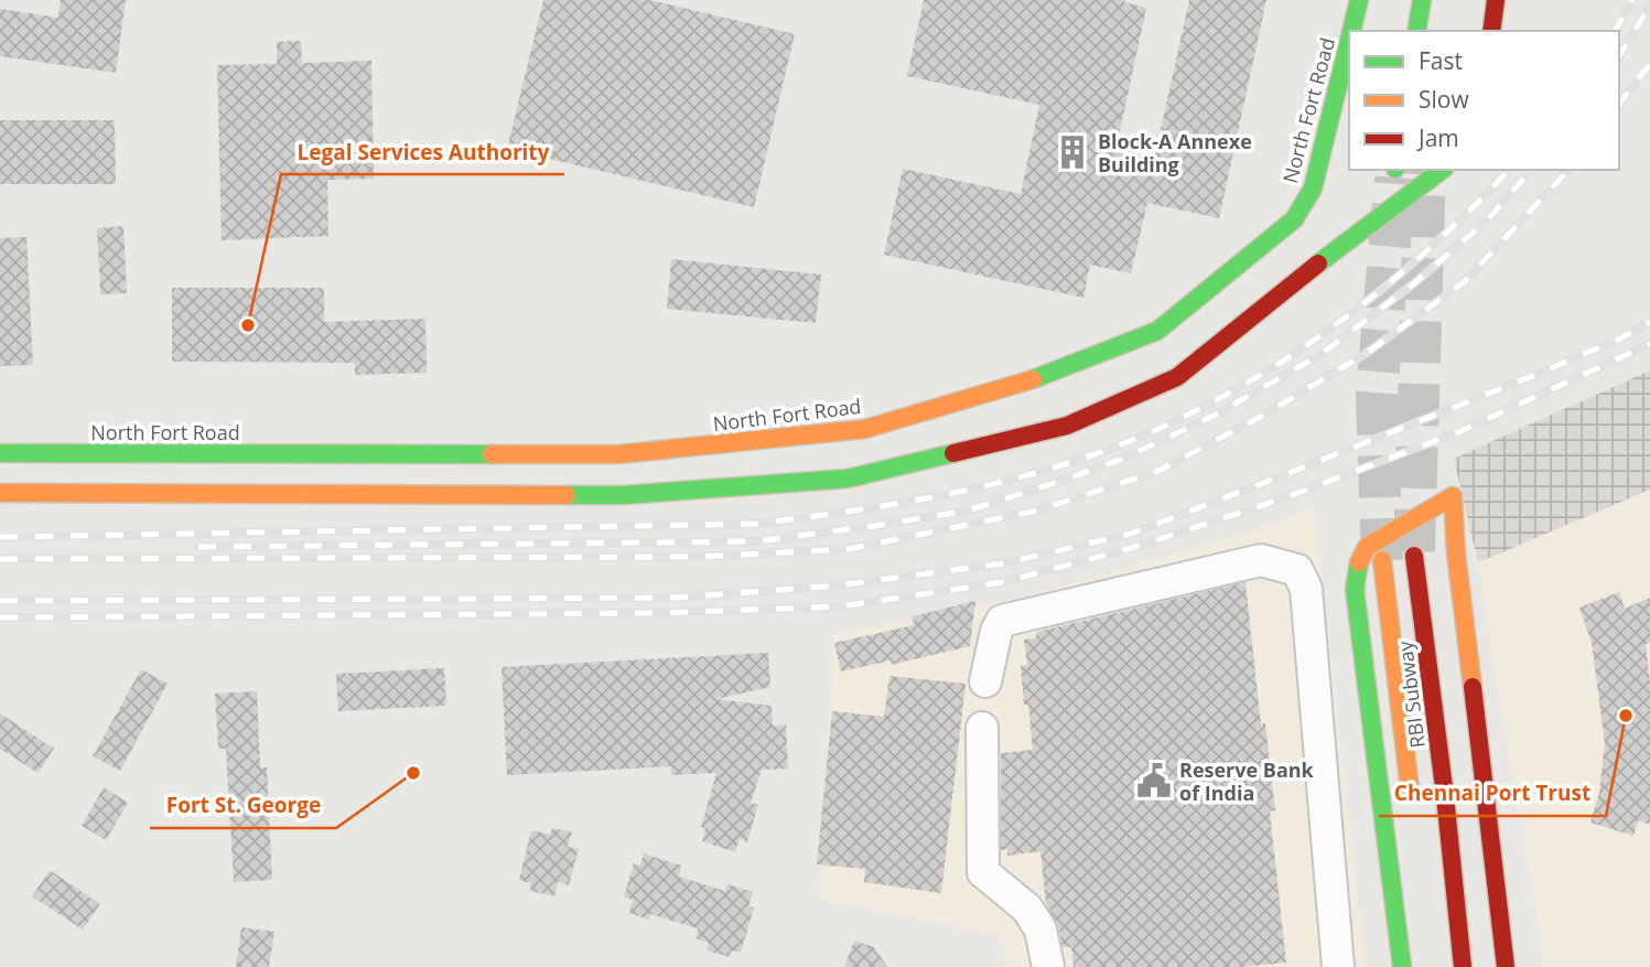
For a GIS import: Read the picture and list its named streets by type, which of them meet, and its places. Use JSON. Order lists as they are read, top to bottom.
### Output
{
  "streets": {
    "main road": ["North Fort Road", "RBI Subway"]
  },
  "places": {
    "building": ["Block-A Annexe Building"],
    "other": ["Legal Services Authority", "Chennai Port Trust", "Fort St. George"],
    "public building": ["Reserve Bank of India"]
  },
  "legend": ["Fast", "Slow", "Jam"]
}
